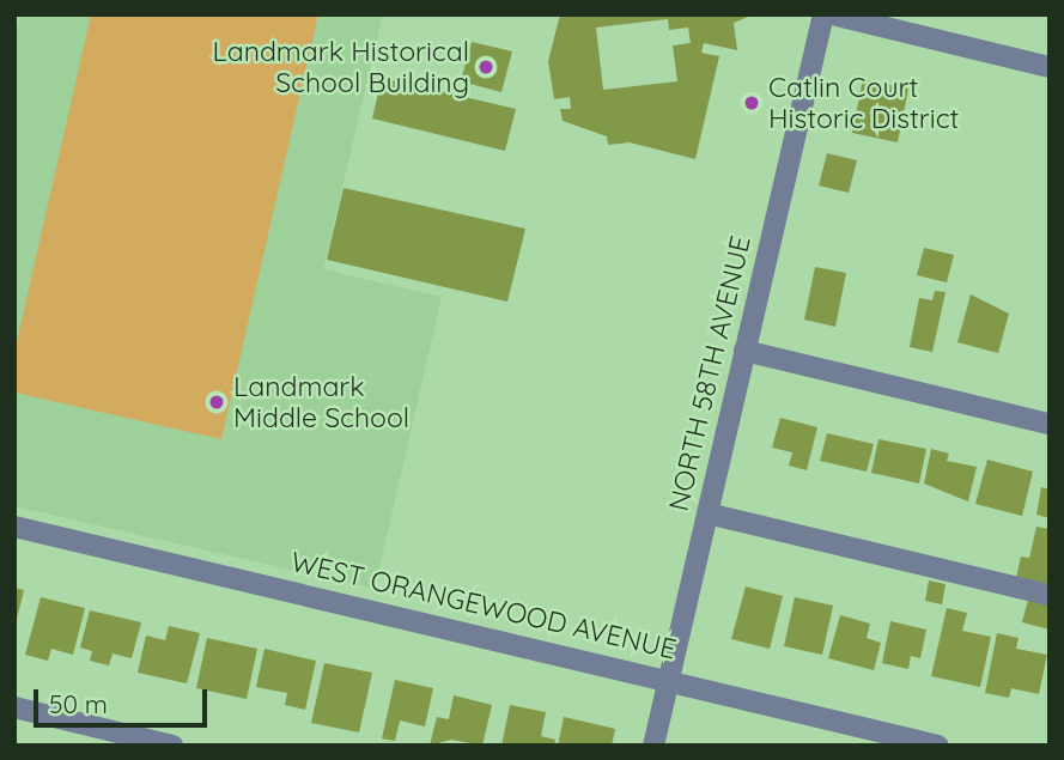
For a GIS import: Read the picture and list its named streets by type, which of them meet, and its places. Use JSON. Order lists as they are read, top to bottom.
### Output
{
  "streets": {
    "street": ["NORTH 58TH AVENUE", "WEST ORANGEWOOD AVENUE"]
  },
  "crossings": [
    ["NORTH 58TH AVENUE", "WEST ORANGEWOOD AVENUE"]
  ],
  "places": ["Landmark Historical School Building", "Catlin Court Historic District", "Landmark Middle School"],
  "scale_bar": "50 m"
}
